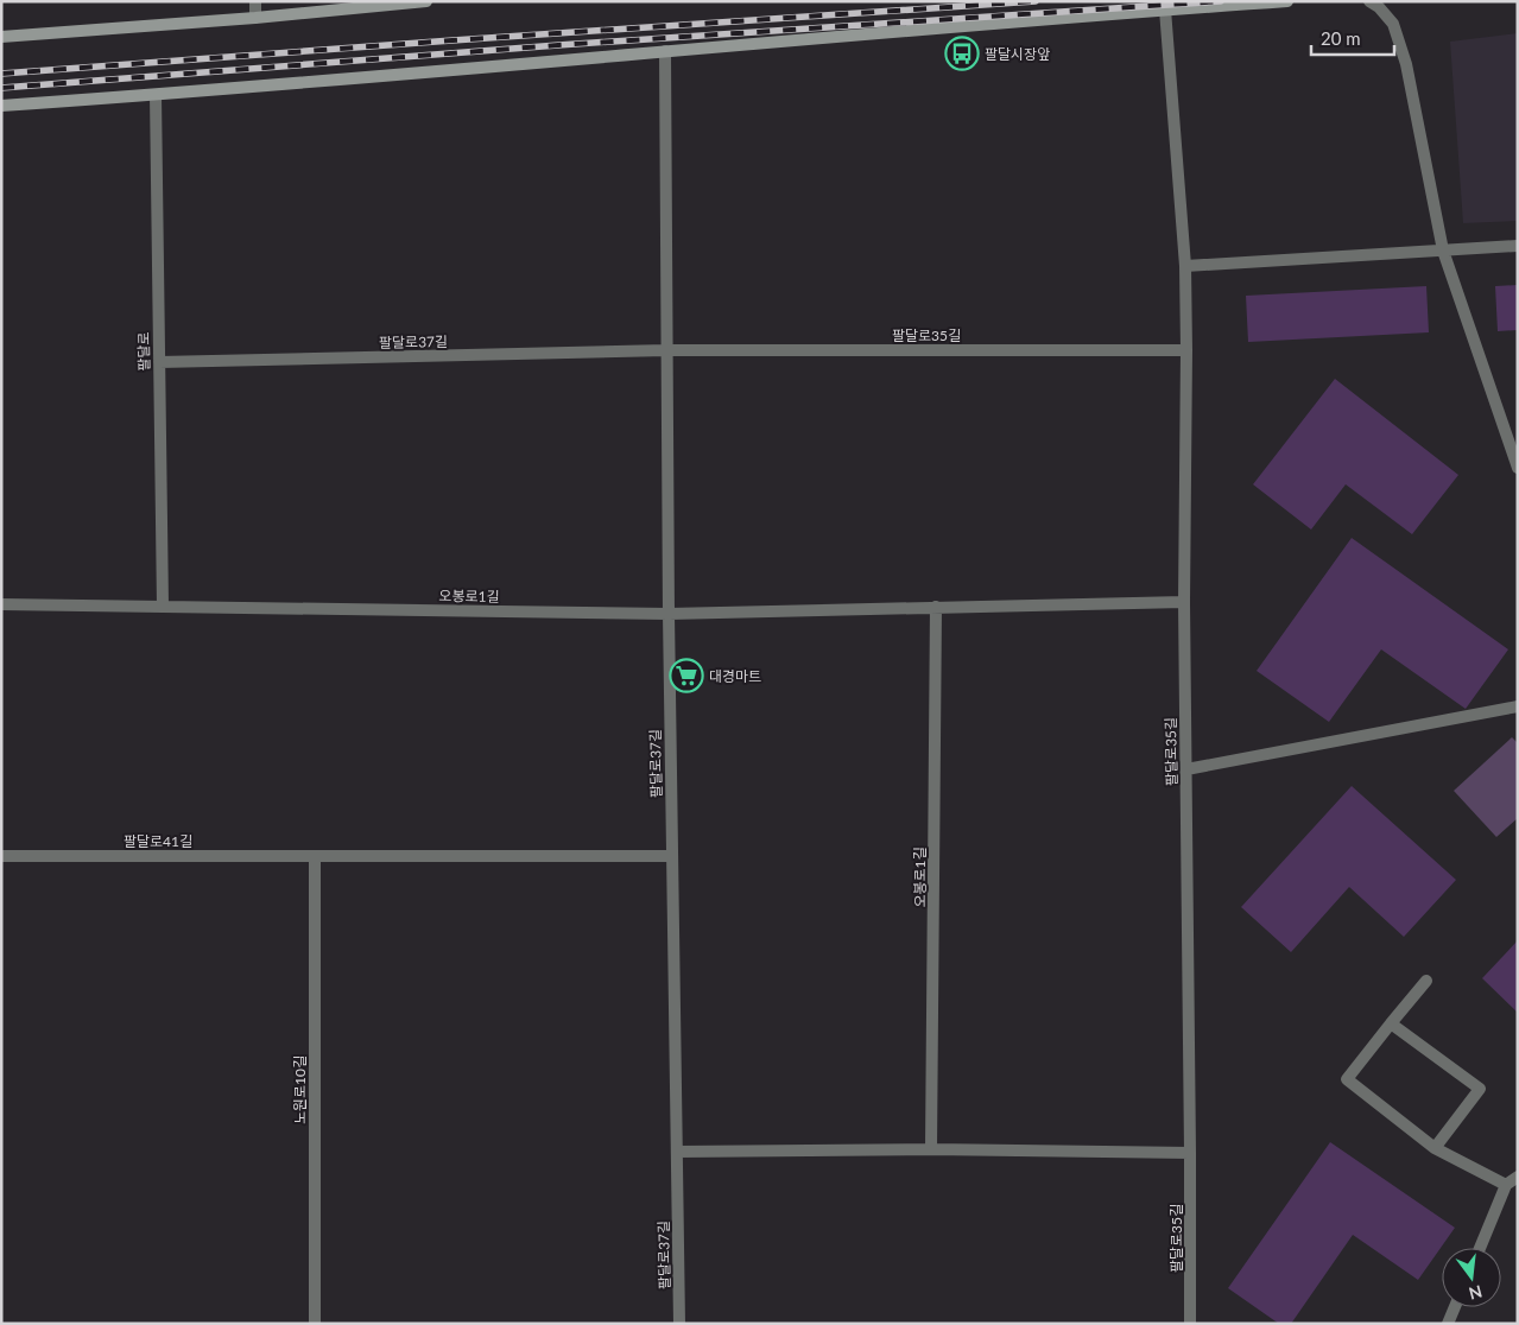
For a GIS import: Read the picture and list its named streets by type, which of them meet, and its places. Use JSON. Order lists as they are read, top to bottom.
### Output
{
  "streets": {
    "street": [
      "팔달로35길",
      "팔달로37길",
      "팔달로",
      "오봉로1길",
      "팔달로41길",
      "노원로10길"
    ]
  },
  "crossings": [
    ["팔달로35길", "팔달로37길"],
    ["팔달로35길", "오봉로1길"],
    ["팔달로37길", "팔달로"],
    ["팔달로37길", "오봉로1길"],
    ["팔달로", "오봉로1길"],
    ["팔달로41길", "노원로10길"]
  ],
  "places": {
    "bus stop": ["팔달시장앞"],
    "supermarket": ["대경마트"]
  },
  "scale_bar": "20 m",
  "north": "bottom"
}
